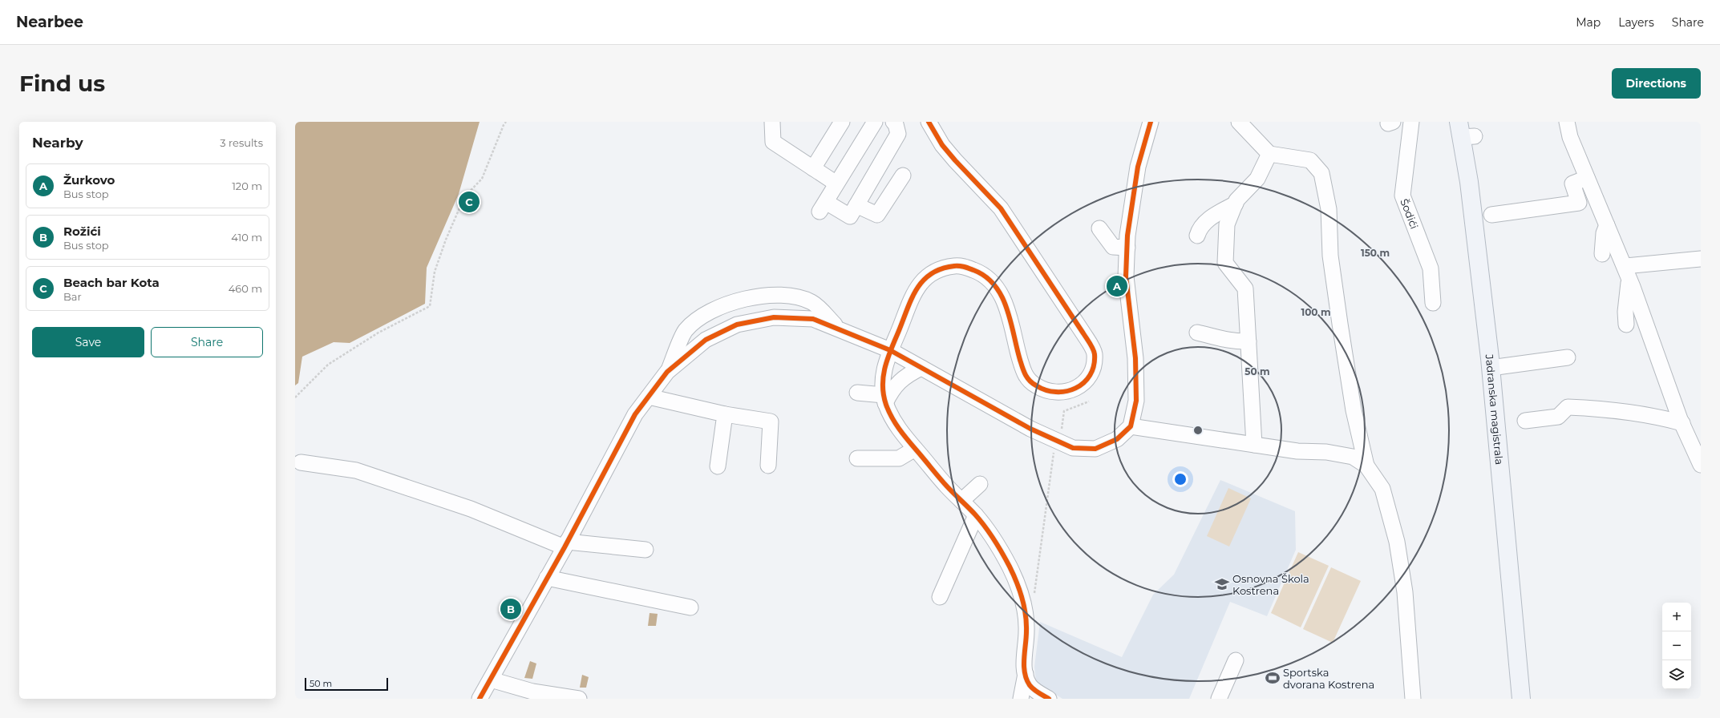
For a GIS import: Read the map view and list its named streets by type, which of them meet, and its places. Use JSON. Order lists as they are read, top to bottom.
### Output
{
  "streets": {
    "main road": ["Jadranska magistrala"],
    "street": ["Šodići"]
  },
  "places": {
    "school or university": ["Osnovna Škola Kostrena"],
    "sports": ["Sportska dvorana Kostrena"]
  },
  "scale_bar": "50 m",
  "page": {
    "header": "Nearbee",
    "nav": ["Map", "Layers", "Share"],
    "buttons": [
      "Directions",
      ["Save", "Share"]
    ],
    "title": "Find us",
    "heading": ["Nearby", "3 results"],
    "list": [
      {
        "mark": "A",
        "name": "Žurkovo",
        "note": "Bus stop",
        "value": "120 m"
      },
      {
        "mark": "B",
        "name": "Rožići",
        "note": "Bus stop",
        "value": "410 m"
      },
      {
        "mark": "C",
        "name": "Beach bar Kota",
        "note": "Bar",
        "value": "460 m"
      }
    ],
    "pins": ["C", "A", "B"],
    "map_buttons": ["+", "−"],
    "scale": "50 m"
  },
  "rings": ["150 m", "100 m", "50 m"]
}
